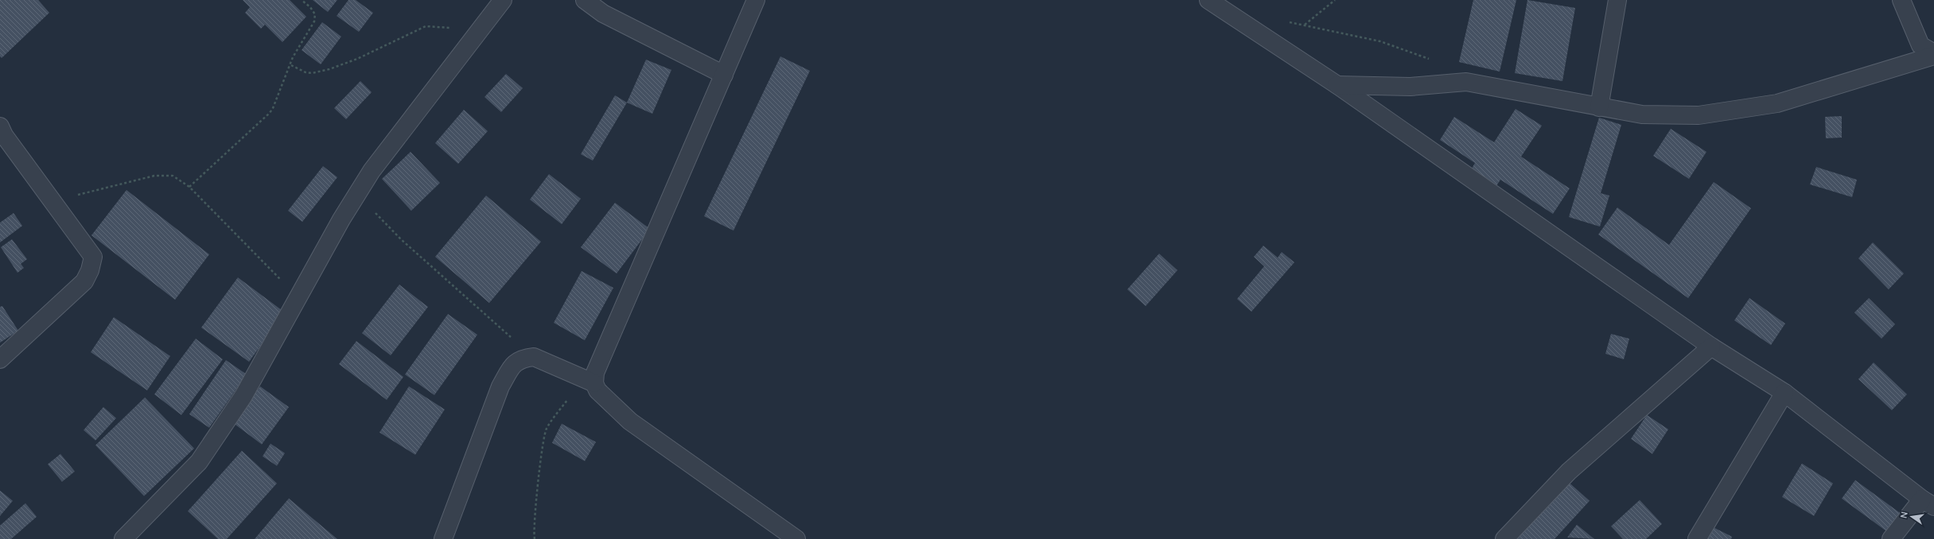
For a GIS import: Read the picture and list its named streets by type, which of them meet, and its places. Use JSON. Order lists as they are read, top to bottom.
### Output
{
  "north": "left"
}
